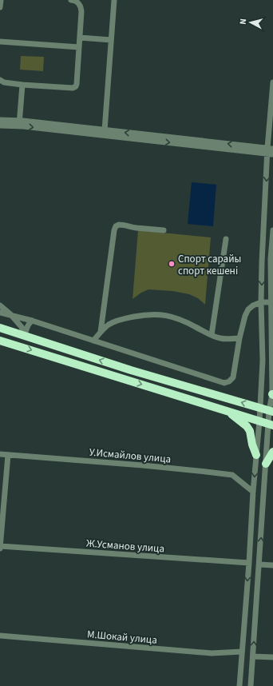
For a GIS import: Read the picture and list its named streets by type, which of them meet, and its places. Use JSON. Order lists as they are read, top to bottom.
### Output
{
  "streets": {
    "street": ["У.Исмайлов улица", "Ж.Усманов улица", "М.Шокай улица"]
  },
  "places": ["Спорт сарайы спорт кешені"],
  "north": "left"
}
